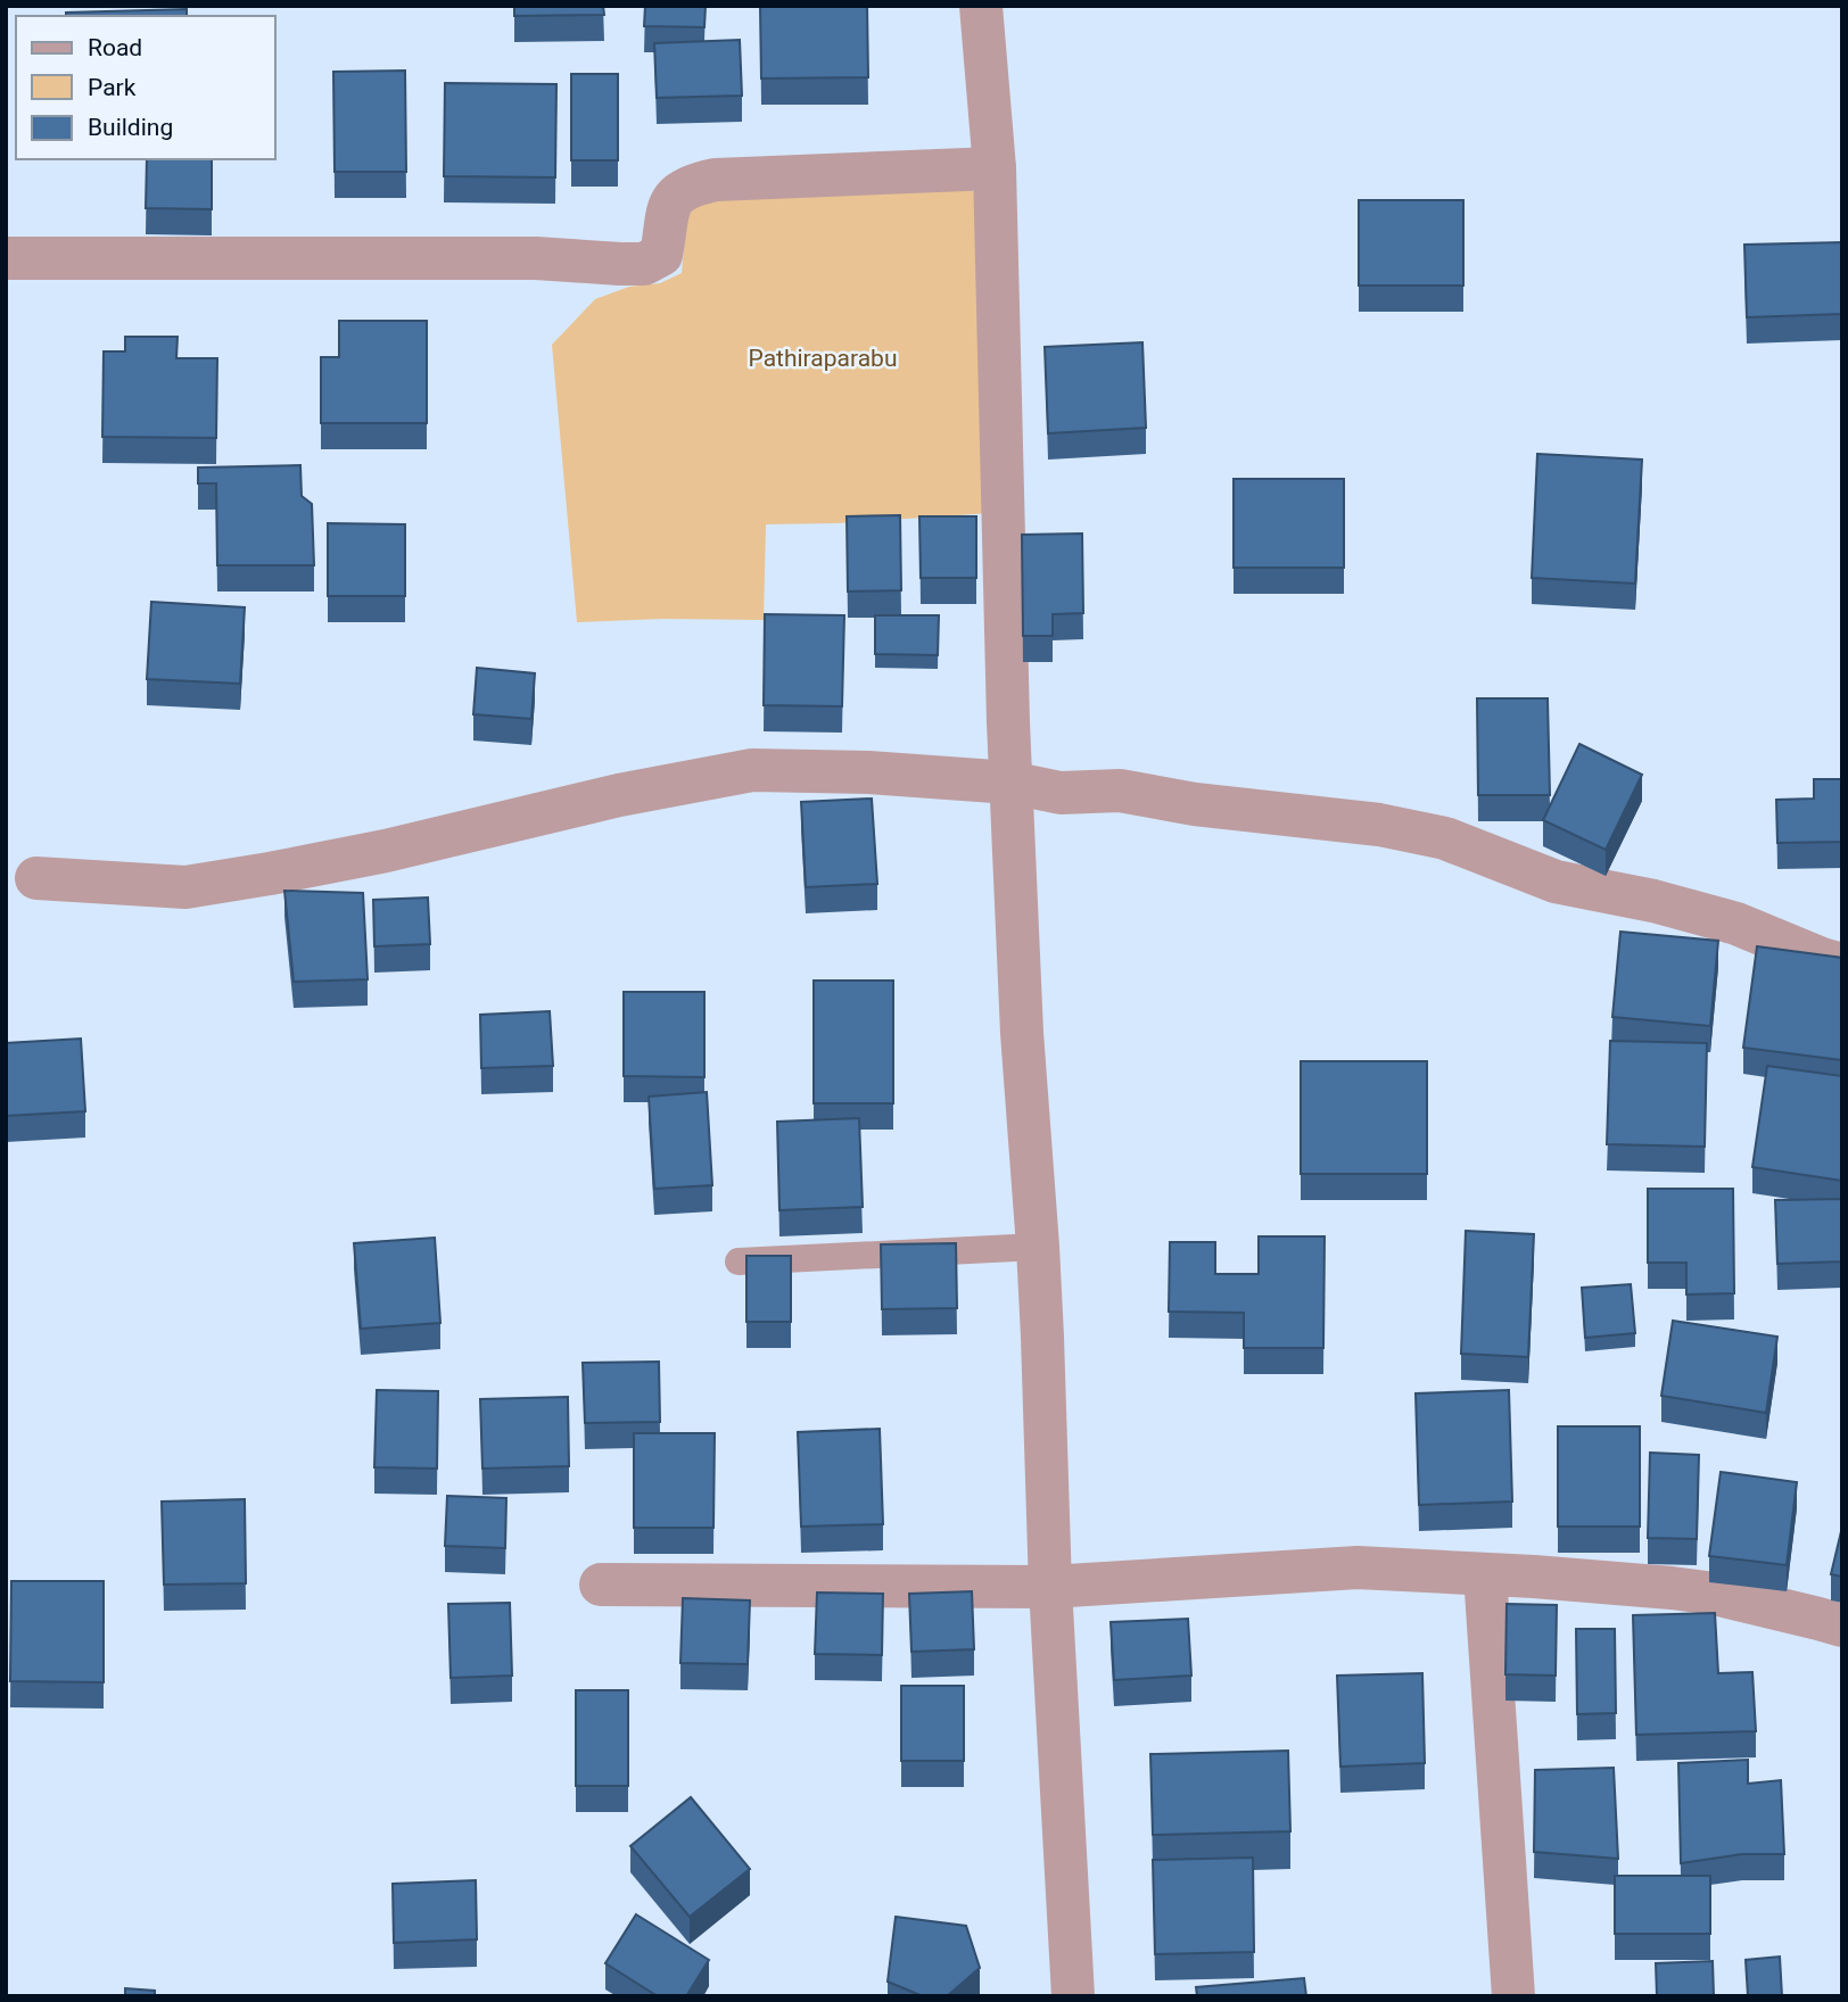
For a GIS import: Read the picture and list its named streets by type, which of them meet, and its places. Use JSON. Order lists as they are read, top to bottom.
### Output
{
  "parks": ["Pathiraparabu"],
  "legend": ["Road", "Park", "Building"]
}
